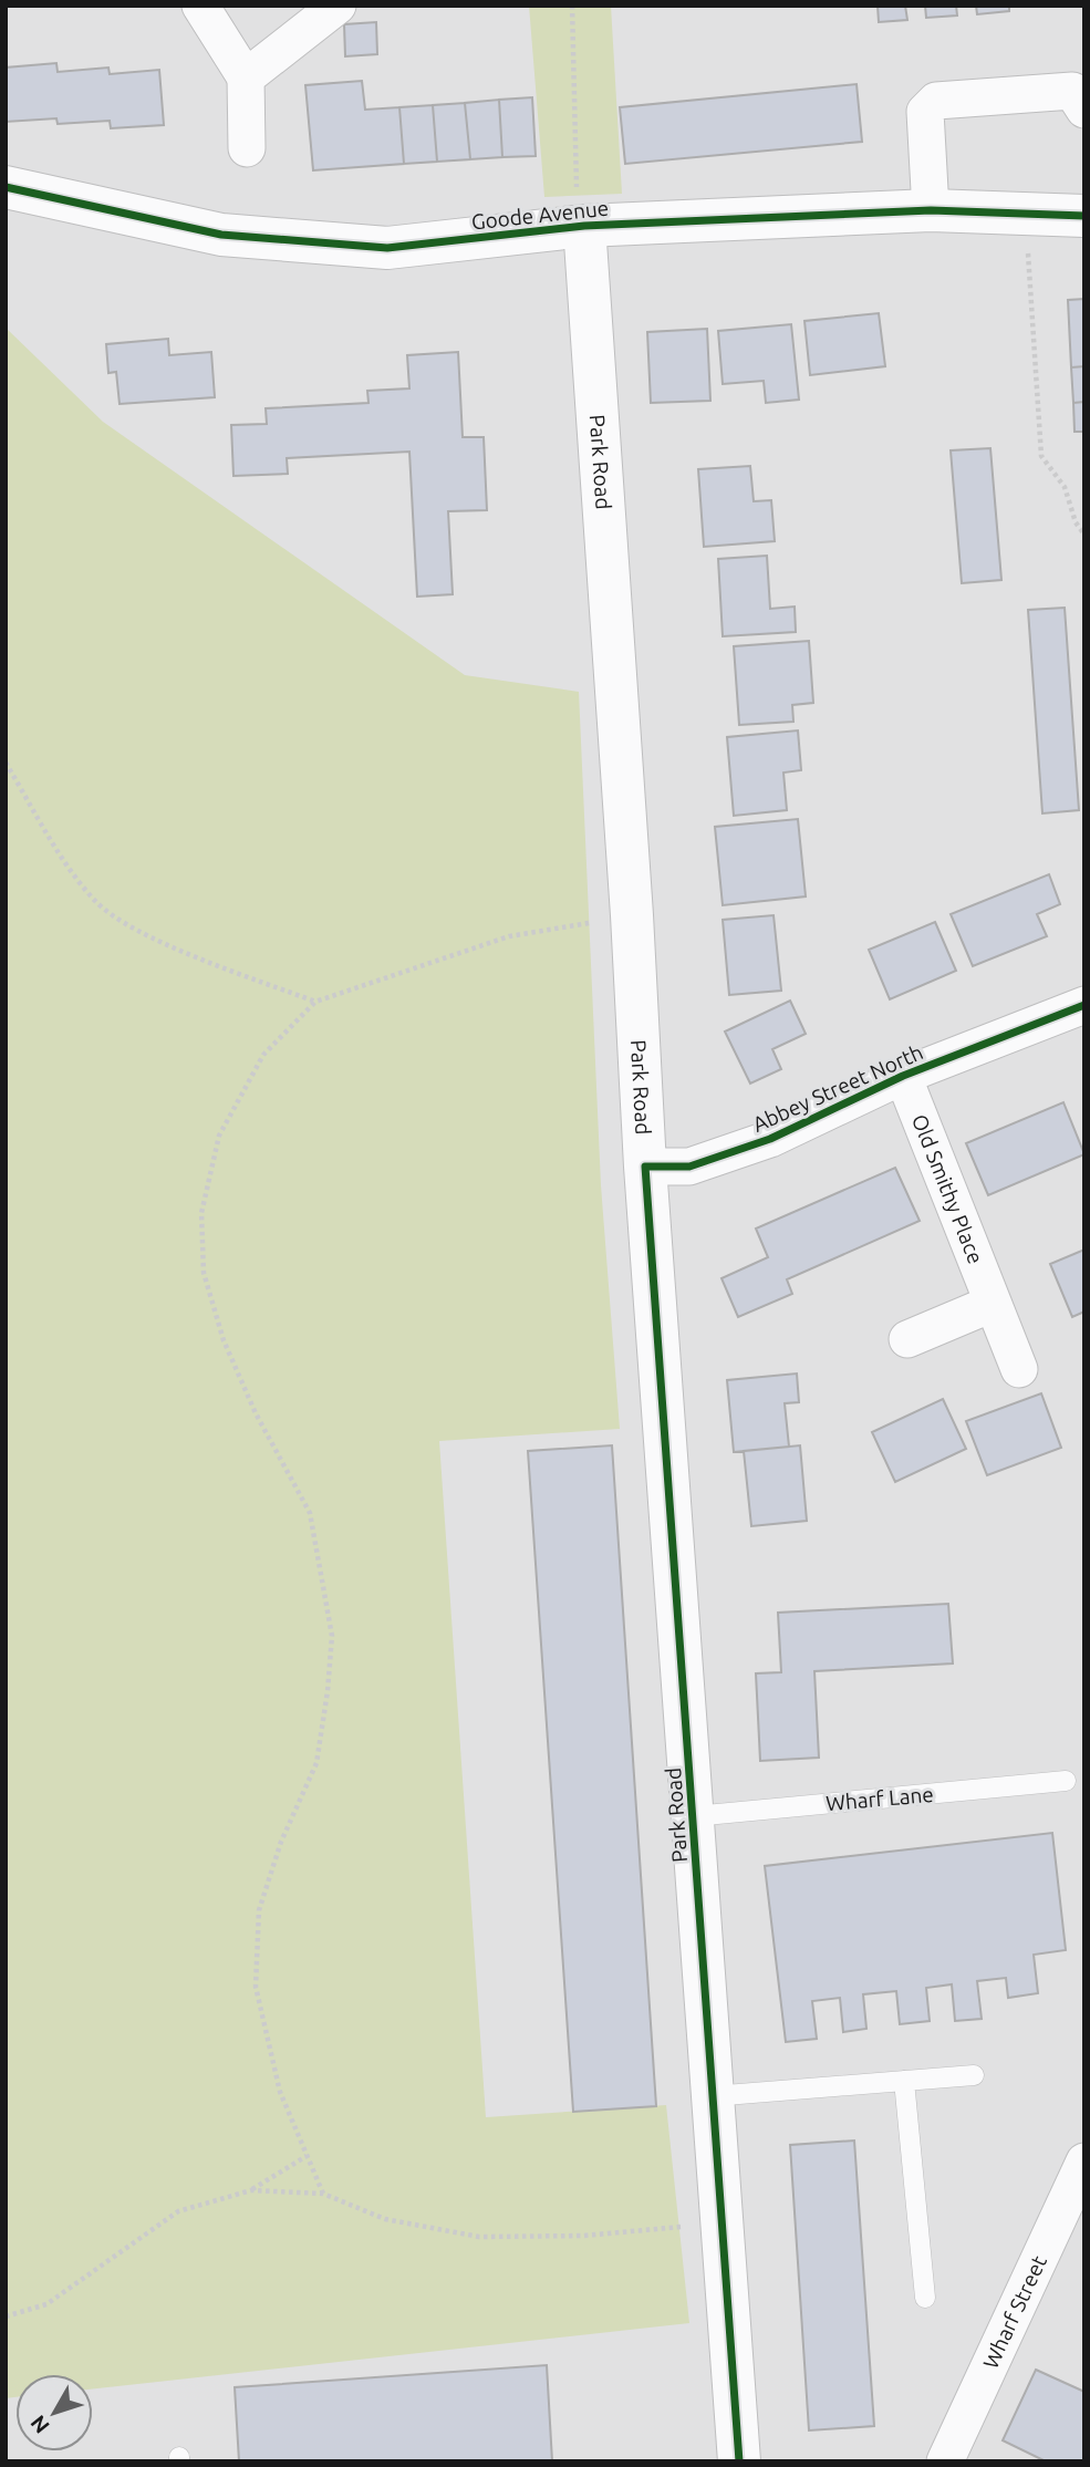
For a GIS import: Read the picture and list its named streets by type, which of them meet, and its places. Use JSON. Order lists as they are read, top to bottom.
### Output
{
  "streets": {
    "street": [
      "Goode Avenue",
      "Park Road",
      "Abbey Street North",
      "Old Smithy Place",
      "Wharf Street"
    ],
    "lane": ["Wharf Lane"]
  },
  "crossings": [
    ["Goode Avenue", "Park Road"],
    ["Park Road", "Abbey Street North"],
    ["Park Road", "Wharf Lane"],
    ["Abbey Street North", "Old Smithy Place"]
  ],
  "north": "bottom left"
}
